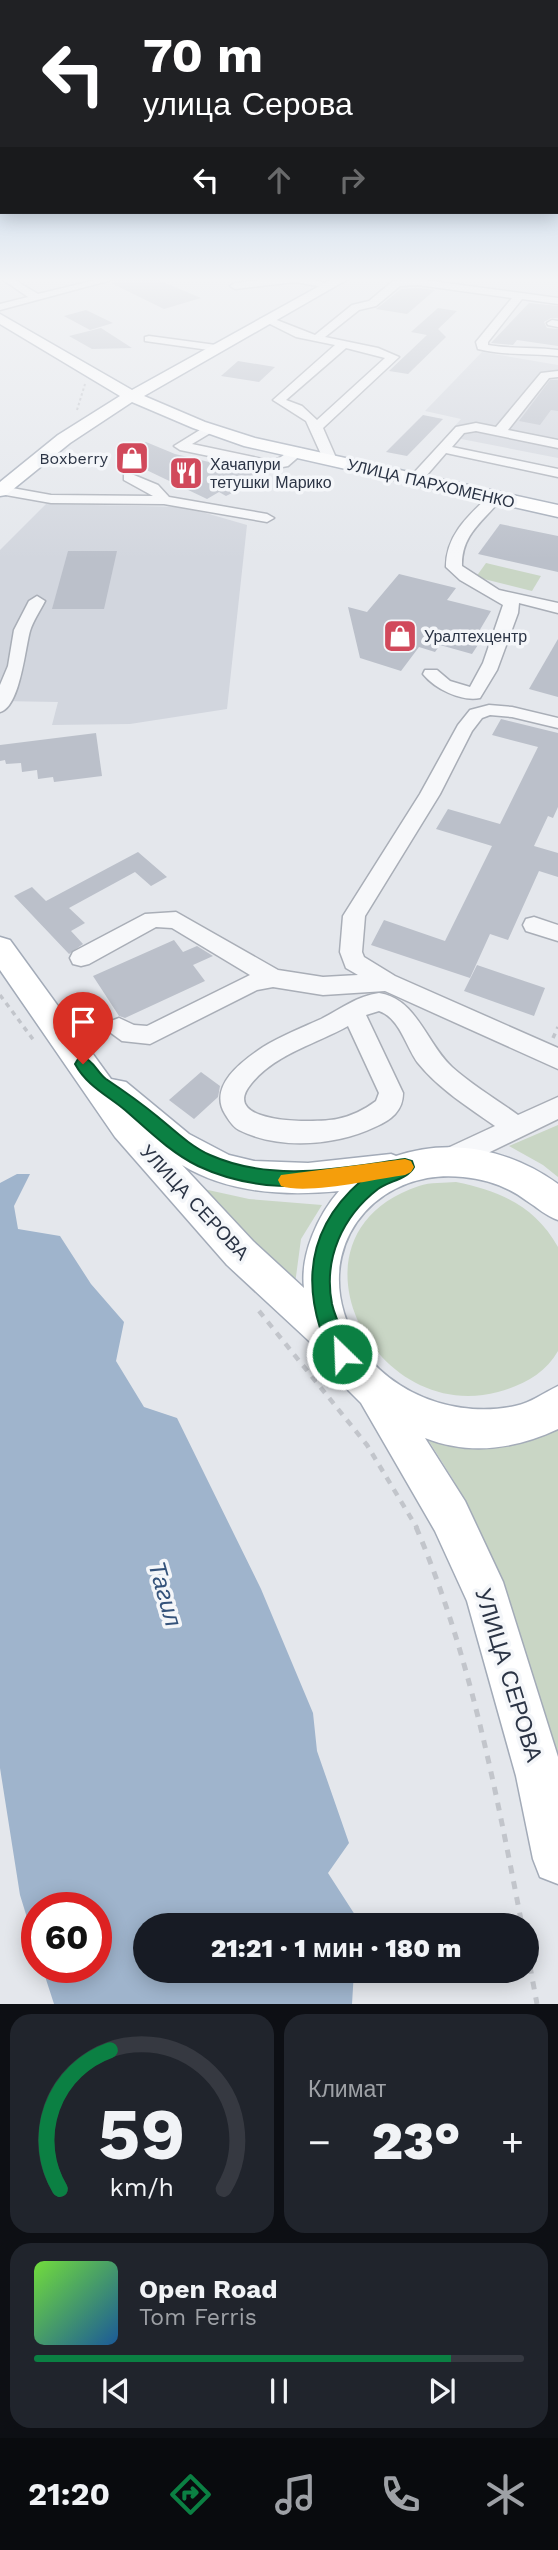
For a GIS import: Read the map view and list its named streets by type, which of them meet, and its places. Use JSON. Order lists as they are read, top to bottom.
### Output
{
  "streets": {
    "main road": ["УЛИЦА ПАРХОМЕНКО", "УЛИЦА СЕРОВА"]
  },
  "water": ["Тагил"],
  "places": {
    "shop": ["Boxberry", "Уралтехцентр"],
    "restaurant": ["Хачапури тетушки Марико"]
  },
  "page": {
    "turn": ["70 m", "улица Серова"],
    "limit": "60",
    "trip": "21:21 · 1 мин · 180 m",
    "tile": "Климат",
    "heat": ["−", "23°", "+"],
    "song": ["Open Road", "Tom Ferris"],
    "tabs": "21:20",
    "gauge": ["59", "km/h"]
  }
}
